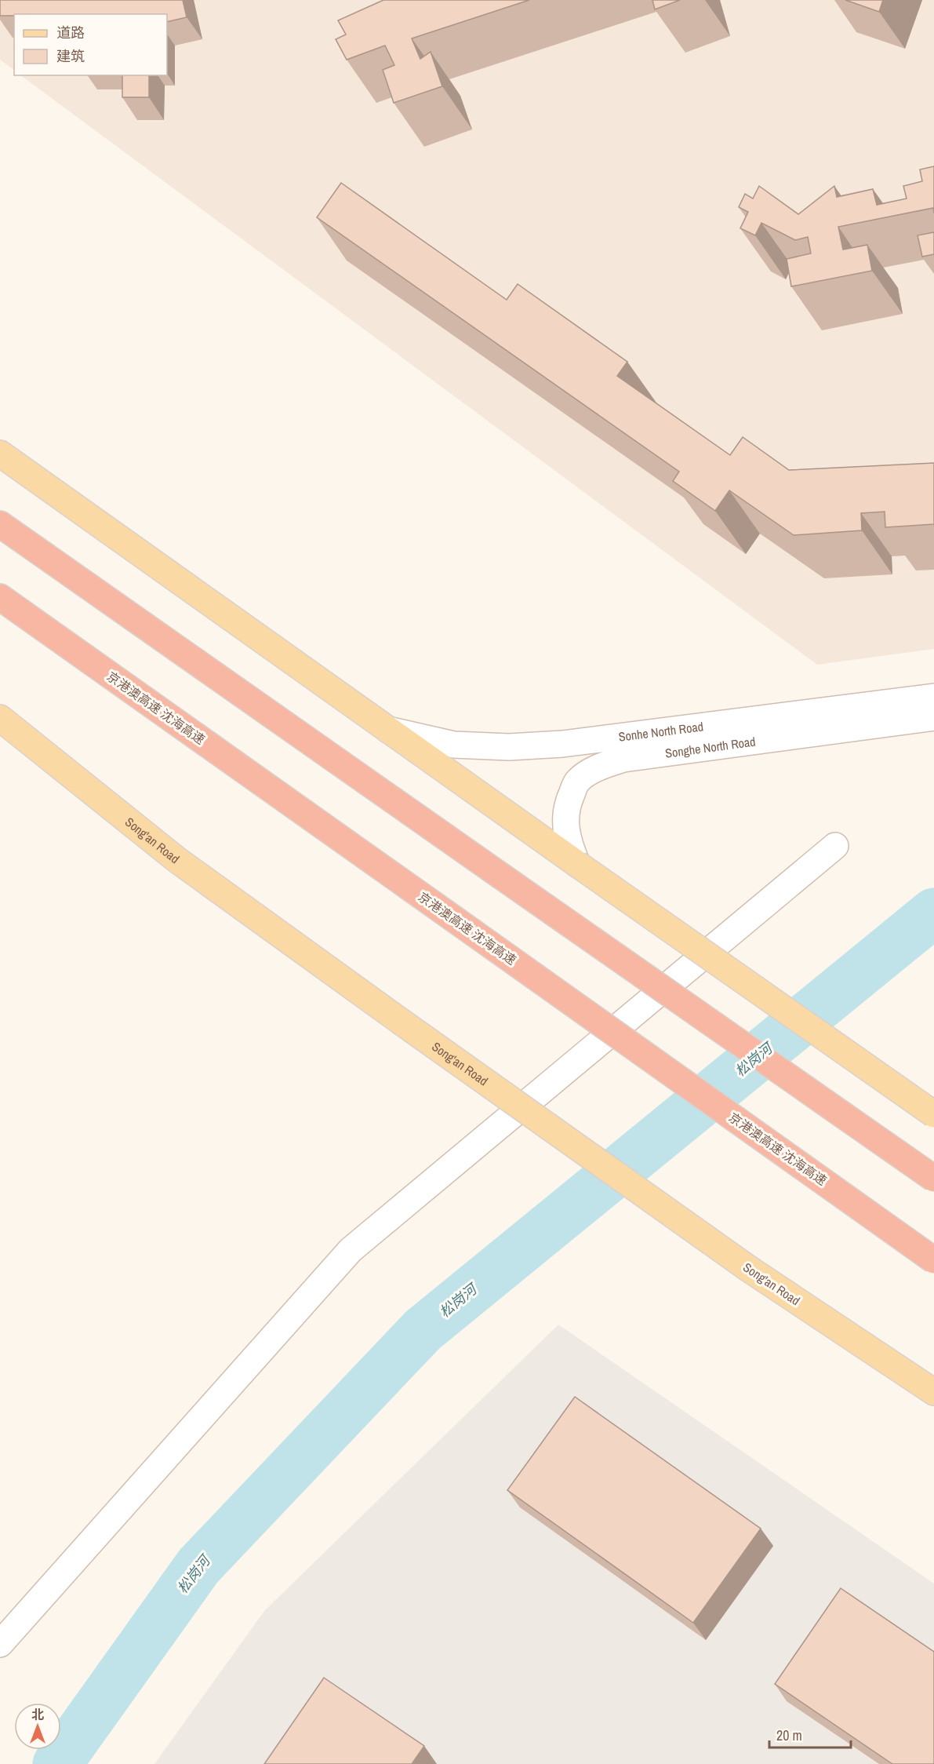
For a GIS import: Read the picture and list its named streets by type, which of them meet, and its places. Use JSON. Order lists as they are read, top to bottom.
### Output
{
  "streets": {
    "highway": ["京港澳高速 沈海高速"],
    "main road": ["Song'an Road"],
    "street": ["Sonhe North Road", "Songhe North Road"]
  },
  "water": ["松岗河"],
  "legend": ["道路", "建筑"],
  "scale_bar": "20 m",
  "north": "top"
}
